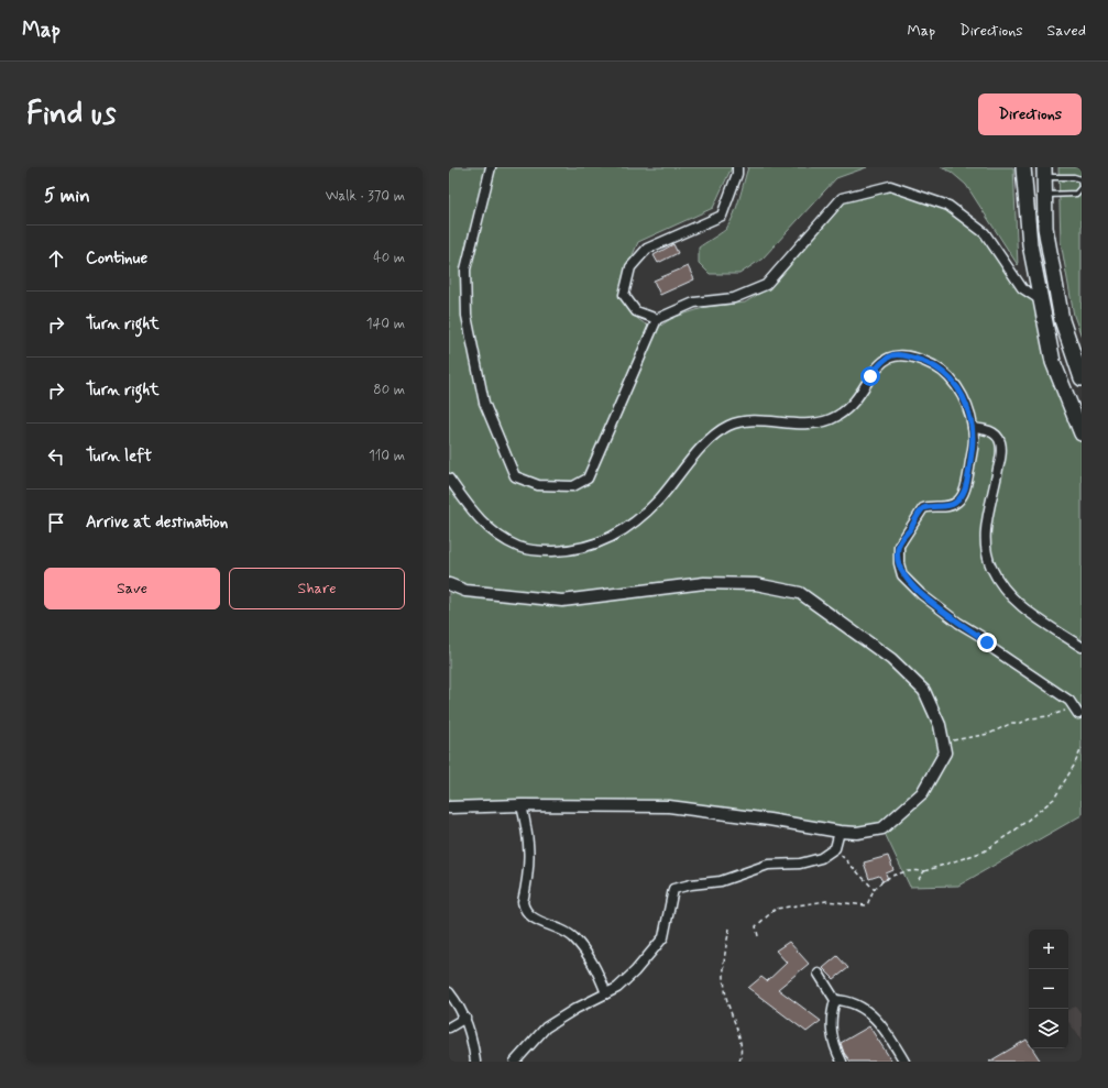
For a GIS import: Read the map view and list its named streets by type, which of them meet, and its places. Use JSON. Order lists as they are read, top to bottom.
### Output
{
  "page": {
    "header": "Map",
    "nav": ["Map", "Directions", "Saved"],
    "buttons": [
      "Directions",
      ["Save", "Share"]
    ],
    "title": "Find us",
    "heading": ["5 min", "Walk · 370 m"],
    "list": [
      ["Continue", "40 m"],
      ["Turn right", "140 m"],
      ["Turn right", "80 m"],
      ["Turn left", "110 m"],
      "Arrive at destination"
    ],
    "map_buttons": ["+", "−"]
  }
}
